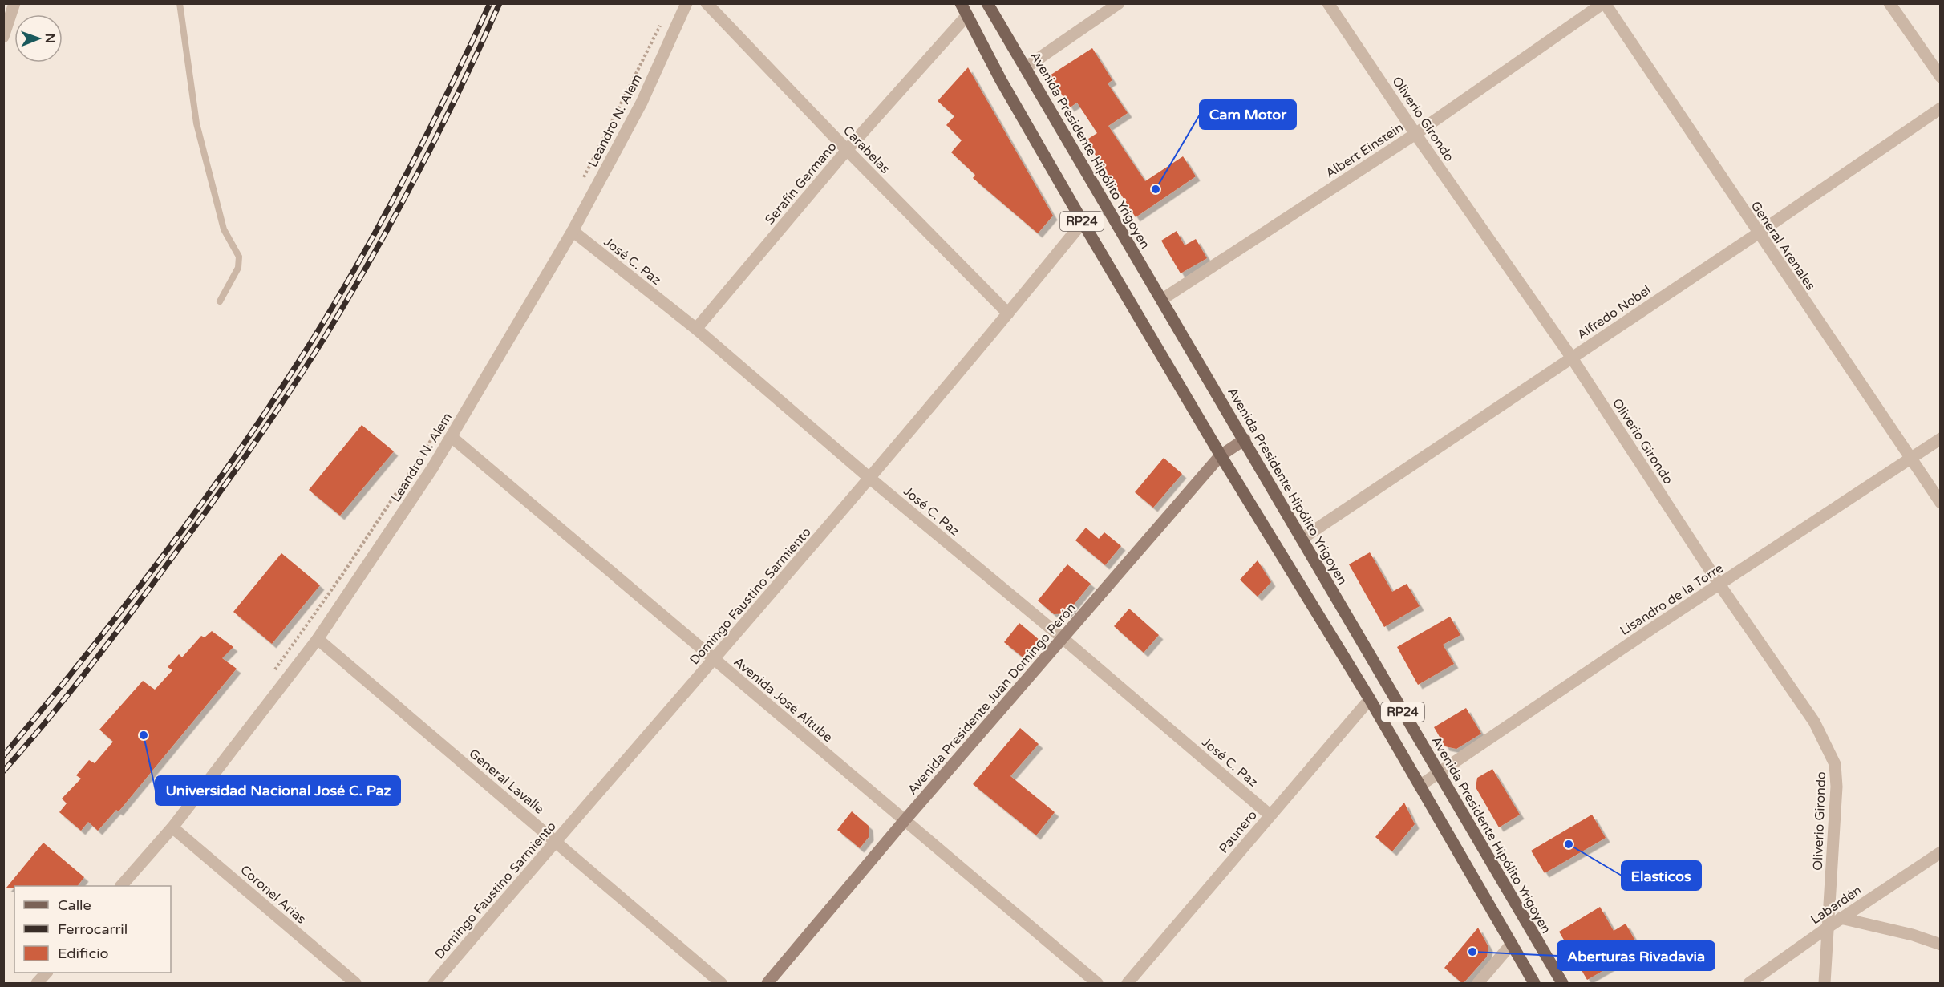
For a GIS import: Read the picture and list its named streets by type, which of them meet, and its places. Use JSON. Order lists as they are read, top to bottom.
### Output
{
  "streets": {
    "main road": ["Avenida Presidente Hipólito Yrigoyen", "RP24", "Avenida Presidente Juan Domingo Perón"],
    "street": [
      "Oliverio Girondo",
      "Leandro N. Alem",
      "Carabelas",
      "Albert Einstein",
      "Serafín Germano",
      "General Arenales",
      "José C. Paz",
      "Alfredo Nobel",
      "Domingo Faustino Sarmiento",
      "Lisandro de la Torre",
      "Avenida José Altube",
      "General Lavalle",
      "Paunero",
      "Coronel Arias",
      "Labardén"
    ]
  },
  "crossings": [
    ["Oliverio Girondo", "Albert Einstein"],
    ["Oliverio Girondo", "Alfredo Nobel"],
    ["Oliverio Girondo", "Lisandro de la Torre"],
    ["Oliverio Girondo", "Labardén"],
    ["Leandro N. Alem", "José C. Paz"],
    ["Leandro N. Alem", "Avenida José Altube"],
    ["Leandro N. Alem", "General Lavalle"],
    ["Leandro N. Alem", "Coronel Arias"],
    ["Carabelas", "Serafín Germano"],
    ["Carabelas", "Domingo Faustino Sarmiento"],
    ["Avenida Presidente Hipólito Yrigoyen", "Albert Einstein"],
    ["Avenida Presidente Hipólito Yrigoyen", "Alfredo Nobel"],
    ["Avenida Presidente Hipólito Yrigoyen", "Lisandro de la Torre"],
    ["Avenida Presidente Hipólito Yrigoyen", "Avenida Presidente Juan Domingo Perón"],
    ["Albert Einstein", "General Arenales"],
    ["Serafín Germano", "RP24"],
    ["Serafín Germano", "José C. Paz"],
    ["RP24", "Domingo Faustino Sarmiento"],
    ["RP24", "Lisandro de la Torre"],
    ["RP24", "Avenida Presidente Juan Domingo Perón"],
    ["RP24", "Paunero"],
    ["General Arenales", "Alfredo Nobel"],
    ["General Arenales", "Lisandro de la Torre"],
    ["José C. Paz", "Domingo Faustino Sarmiento"],
    ["José C. Paz", "Avenida Presidente Juan Domingo Perón"],
    ["José C. Paz", "Paunero"],
    ["Domingo Faustino Sarmiento", "Avenida José Altube"],
    ["Domingo Faustino Sarmiento", "General Lavalle"],
    ["Avenida Presidente Juan Domingo Perón", "Avenida José Altube"]
  ],
  "places": [
    "Cam Motor",
    "Universidad Nacional José C. Paz",
    "Elasticos",
    "Aberturas Rivadavia"
  ],
  "legend": ["Calle", "Ferrocarril", "Edificio"],
  "north": "right"
}
